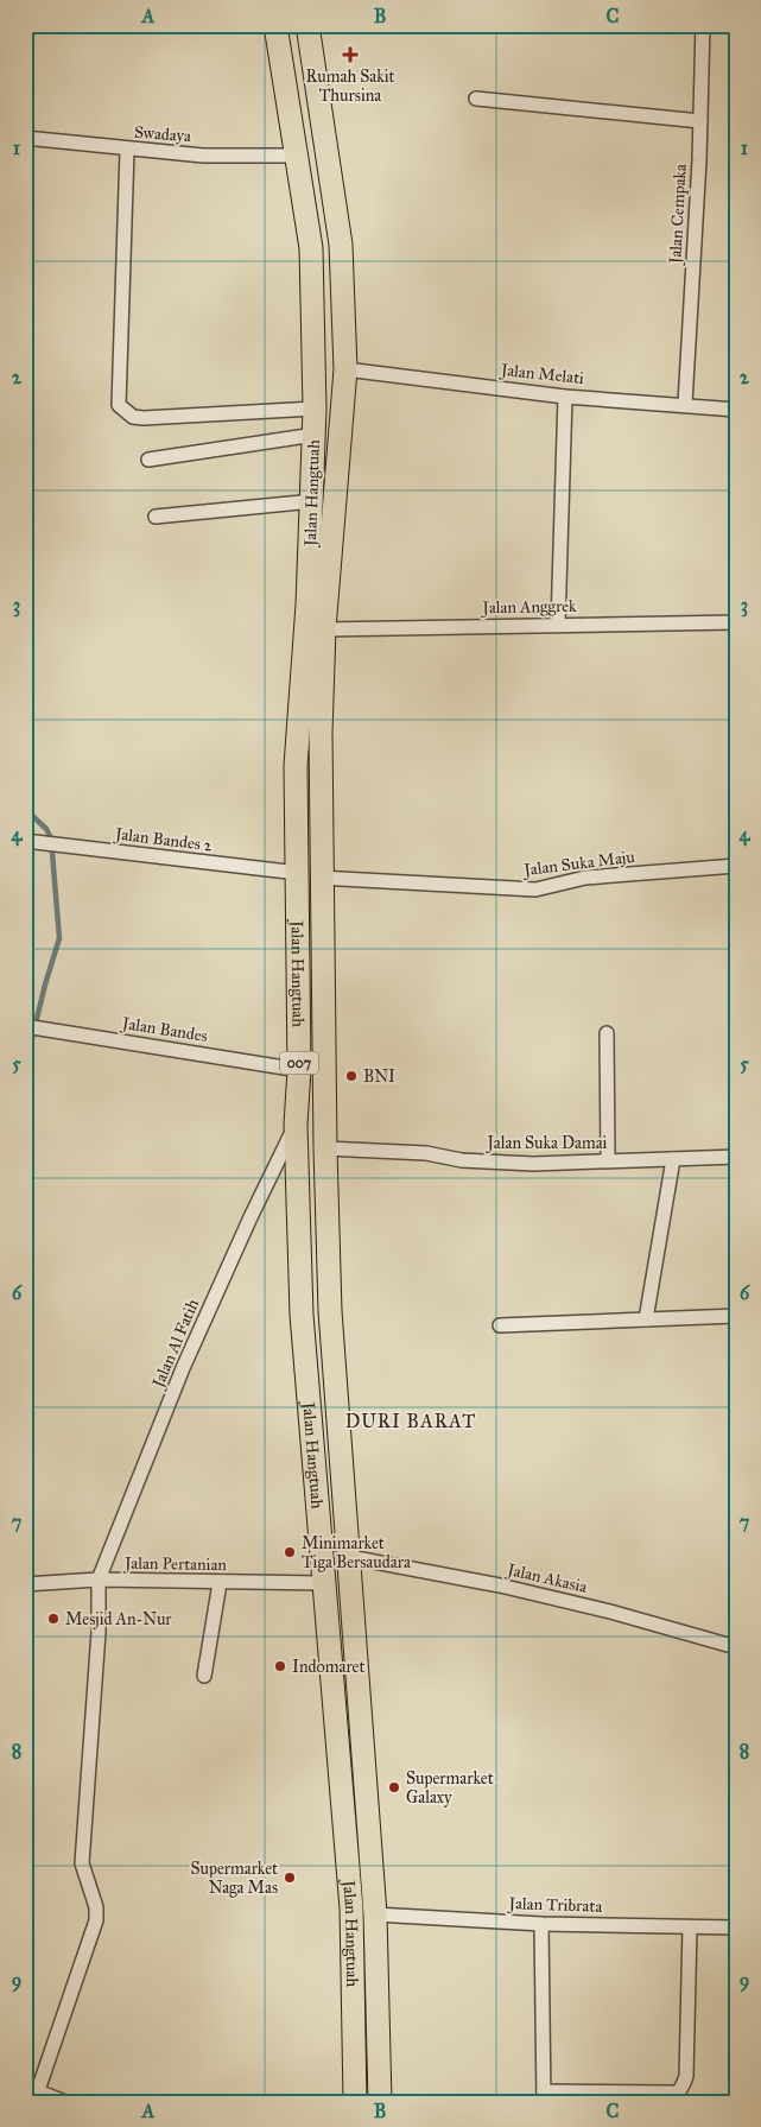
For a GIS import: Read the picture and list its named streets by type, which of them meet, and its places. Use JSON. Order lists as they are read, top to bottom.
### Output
{
  "streets": {
    "highway": ["Jalan Hangtuah", "007"],
    "street": [
      "Swadaya",
      "Jalan Cempaka",
      "Jalan Melati",
      "Jalan Anggrek",
      "Jalan Bandes 2",
      "Jalan Suka Maju",
      "Jalan Bandes",
      "Jalan Suka Damai",
      "Jalan Al Fatih",
      "Jalan Pertanian",
      "Jalan Akasia",
      "Jalan Tribrata"
    ]
  },
  "crossings": [
    ["Swadaya", "Jalan Hangtuah"],
    ["Jalan Cempaka", "Jalan Melati"],
    ["Jalan Melati", "Jalan Hangtuah"],
    ["Jalan Hangtuah", "Jalan Anggrek"],
    ["Jalan Hangtuah", "Jalan Bandes 2"],
    ["Jalan Hangtuah", "Jalan Suka Maju"],
    ["Jalan Hangtuah", "Jalan Bandes"],
    ["Jalan Hangtuah", "Jalan Suka Damai"],
    ["Jalan Hangtuah", "Jalan Al Fatih"],
    ["Jalan Hangtuah", "Jalan Pertanian"],
    ["Jalan Hangtuah", "Jalan Akasia"],
    ["Jalan Hangtuah", "Jalan Tribrata"],
    ["Jalan Al Fatih", "Jalan Pertanian"]
  ],
  "districts": ["DURI BARAT"],
  "places": {
    "health": ["Rumah Sakit Thursina"],
    "other": [
      "BNI",
      "Minimarket Tiga Bersaudara",
      "Mesjid An-Nur",
      "Indomaret",
      "Supermarket Galaxy",
      "Supermarket Naga Mas"
    ]
  },
  "grid": {
    "columns": ["A", "B", "C"],
    "rows": [
      "1",
      "2",
      "3",
      "4",
      "5",
      "6",
      "7",
      "8",
      "9"
    ]
  }
}
